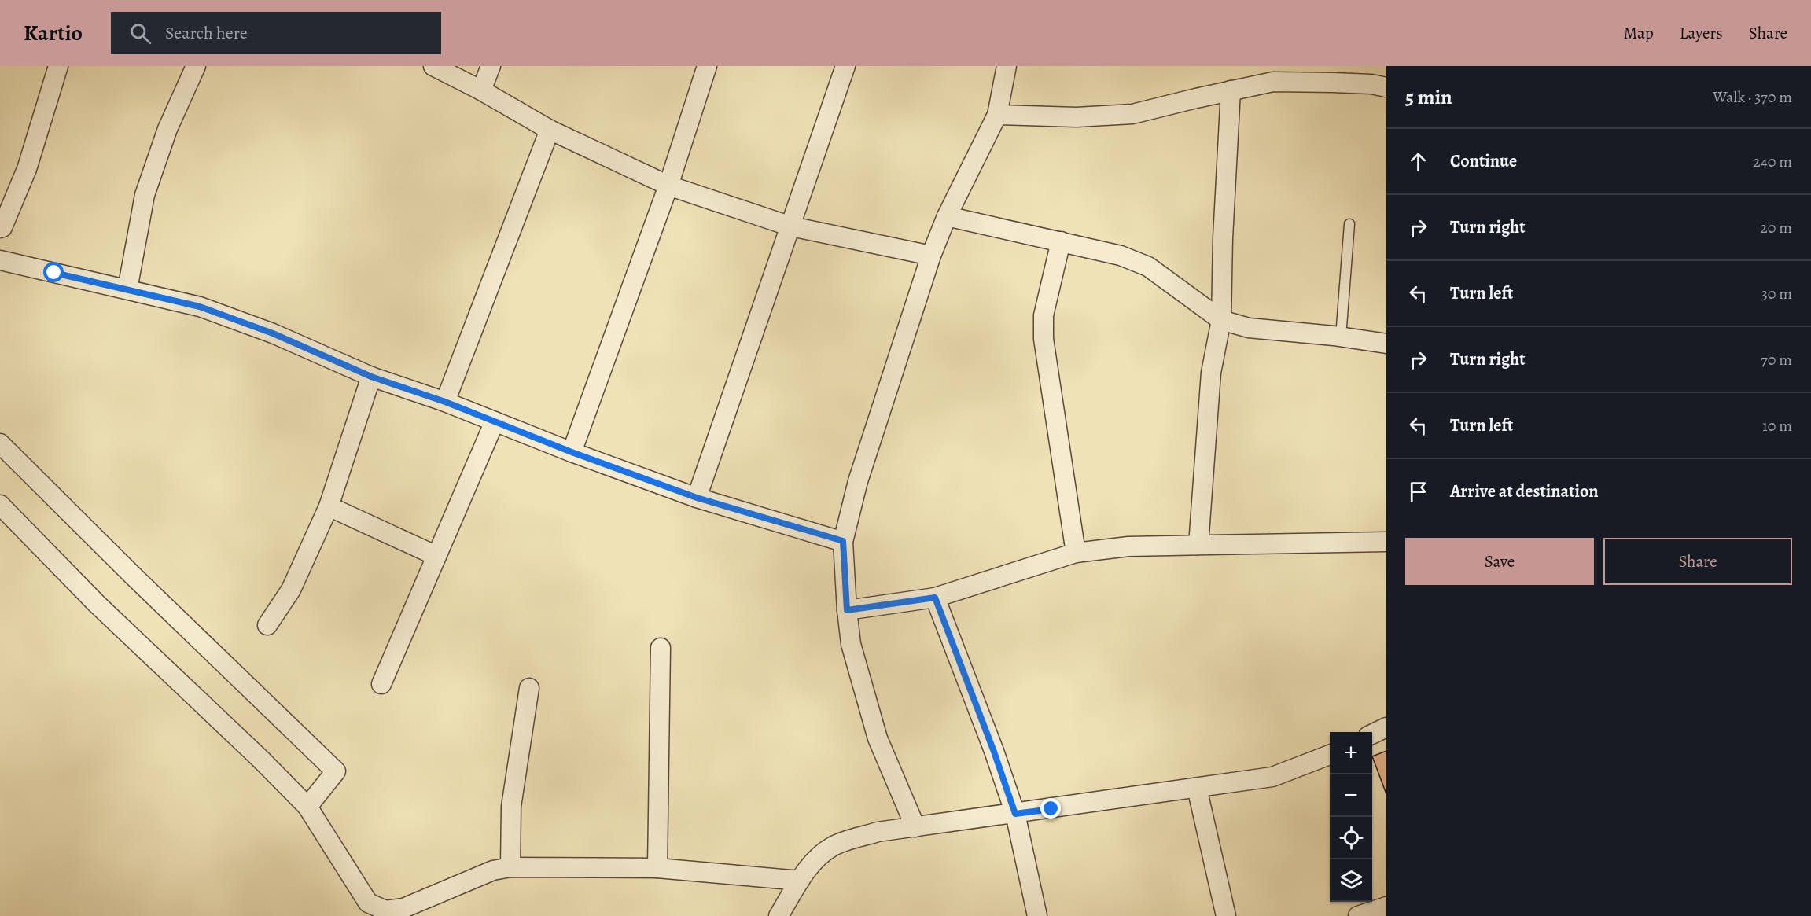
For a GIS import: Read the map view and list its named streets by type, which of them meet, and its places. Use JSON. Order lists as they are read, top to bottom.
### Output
{
  "page": {
    "header": "Kartio",
    "search": "Search here",
    "nav": ["Map", "Layers", "Share"],
    "heading": ["5 min", "Walk · 370 m"],
    "list": [
      ["Continue", "240 m"],
      ["Turn right", "20 m"],
      ["Turn left", "30 m"],
      ["Turn right", "70 m"],
      ["Turn left", "10 m"],
      "Arrive at destination"
    ],
    "buttons": ["Save", "Share"],
    "map_buttons": ["+", "−"]
  }
}
